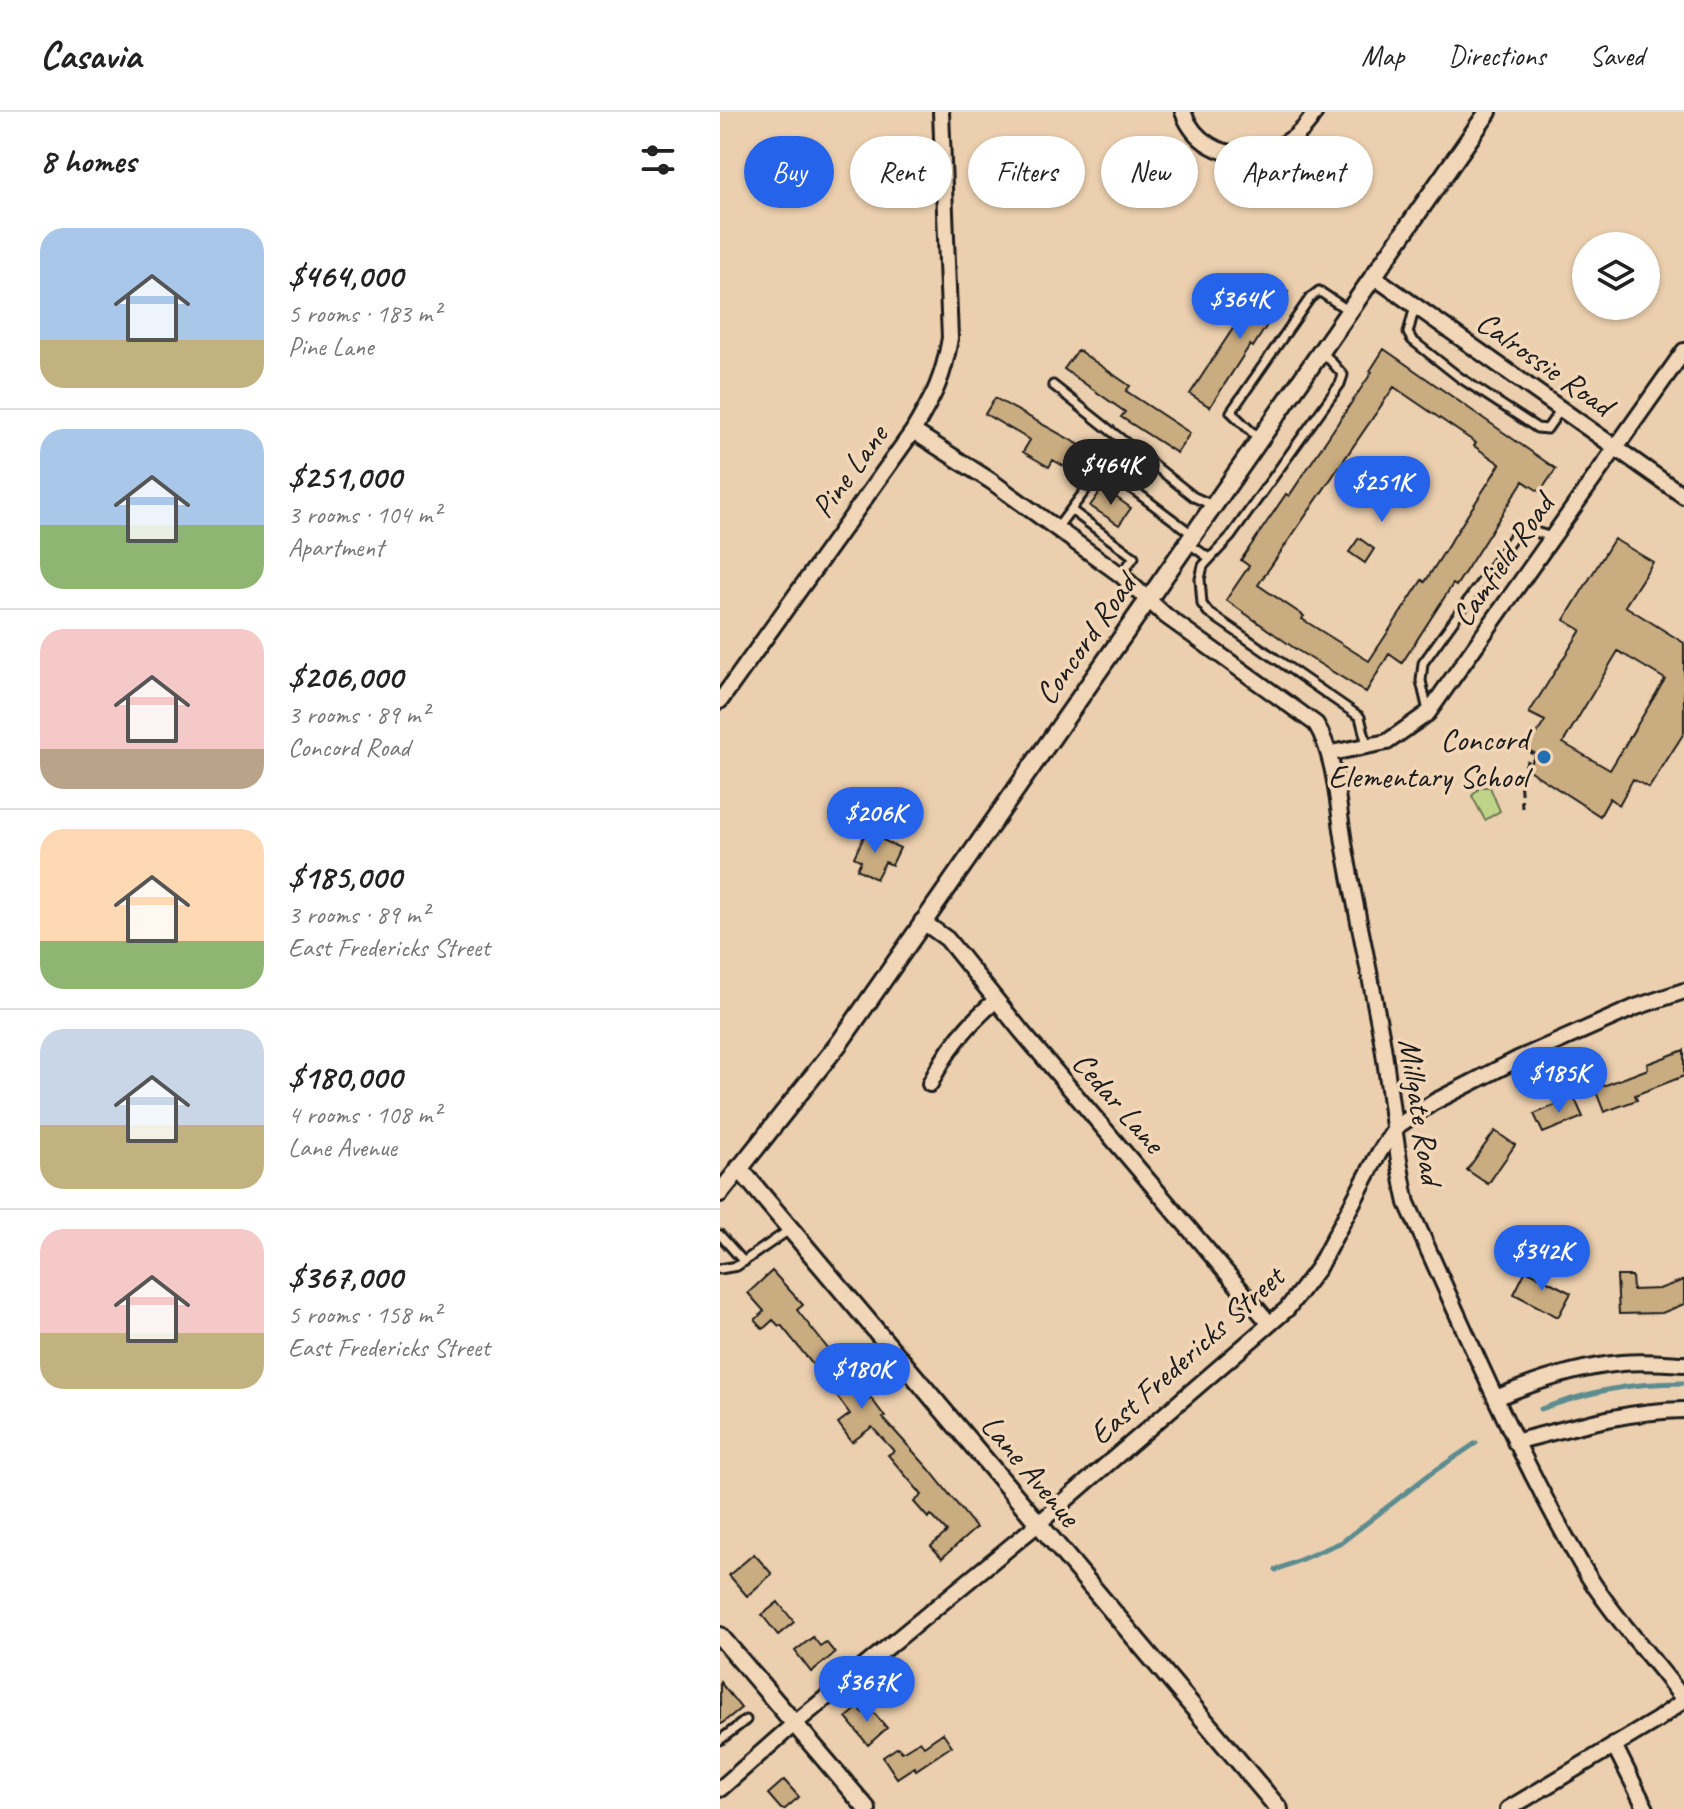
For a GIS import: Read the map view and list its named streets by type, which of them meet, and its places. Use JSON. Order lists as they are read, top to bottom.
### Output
{
  "streets": {
    "street": [
      "Calrossie Road",
      "Pine Lane",
      "Camfield Road",
      "Concord Road",
      "Cedar Lane",
      "Millgate Road",
      "East Fredericks Street",
      "Lane Avenue"
    ]
  },
  "crossings": [
    ["Calrossie Road", "Camfield Road"],
    ["Calrossie Road", "Concord Road"],
    ["Pine Lane", "Concord Road"],
    ["Pine Lane", "Millgate Road"],
    ["Camfield Road", "Millgate Road"],
    ["Concord Road", "Cedar Lane"],
    ["Concord Road", "Millgate Road"],
    ["Concord Road", "Lane Avenue"],
    ["Cedar Lane", "East Fredericks Street"],
    ["Millgate Road", "East Fredericks Street"],
    ["East Fredericks Street", "Lane Avenue"]
  ],
  "places": ["Concord Elementary School"],
  "page": {
    "header": "Casavia",
    "nav": ["Map", "Directions", "Saved"],
    "heading": "8 homes",
    "chip": [
      "Buy",
      "Rent",
      "Filters",
      "New",
      "Apartment"
    ],
    "list": [
      {
        "name": "$464,000",
        "note": "5 rooms · 183 m² · Pine Lane"
      },
      {
        "name": "$251,000",
        "note": "3 rooms · 104 m² · Apartment"
      },
      {
        "name": "$206,000",
        "note": "3 rooms · 89 m² · Concord Road"
      },
      {
        "name": "$185,000",
        "note": "3 rooms · 89 m² · East Fredericks Street"
      },
      {
        "name": "$180,000",
        "note": "4 rooms · 108 m² · Lane Avenue"
      },
      {
        "name": "$367,000",
        "note": "5 rooms · 158 m² · East Fredericks Street"
      }
    ],
    "price": [
      "$364K",
      "$464K",
      "$251K",
      "$206K",
      "$185K",
      "$342K",
      "$180K",
      "$367K"
    ]
  }
}
